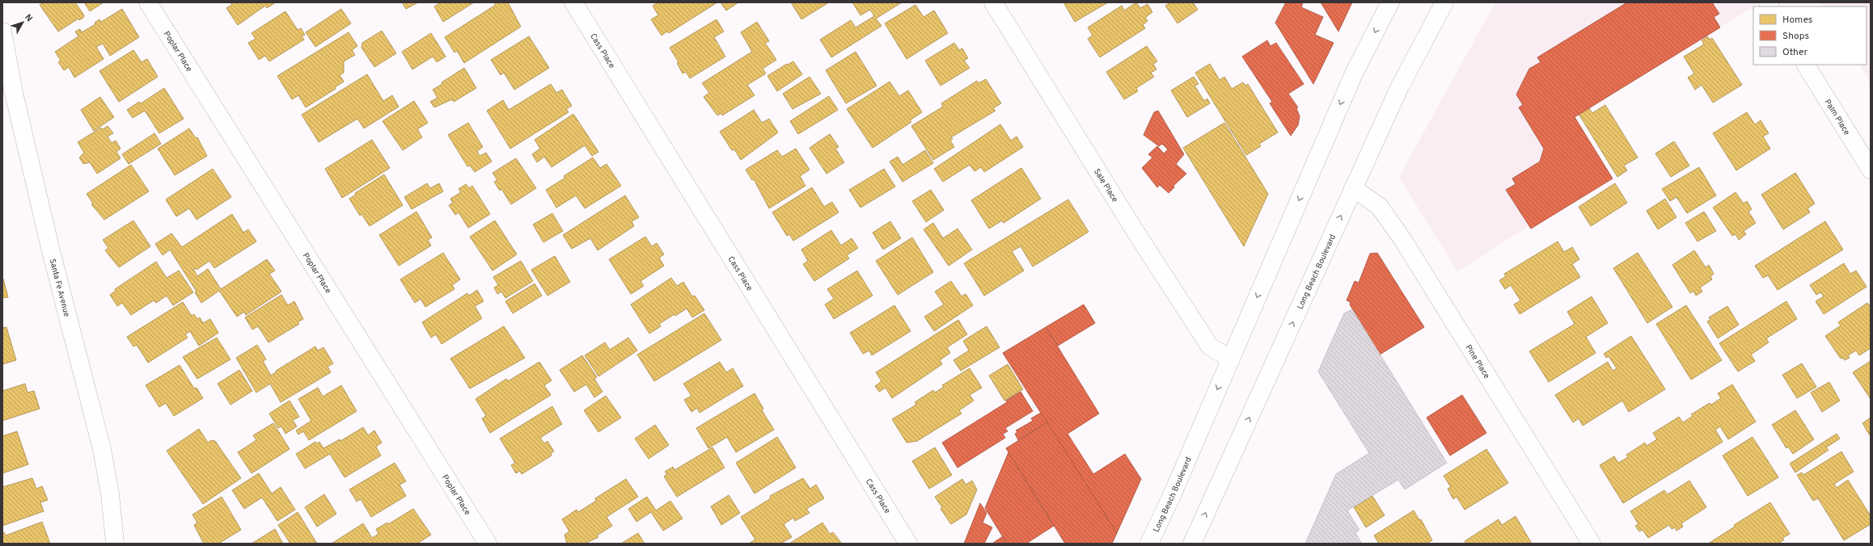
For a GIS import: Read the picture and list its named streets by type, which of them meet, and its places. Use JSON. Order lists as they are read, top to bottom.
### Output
{
  "streets": {
    "street": [
      "Cass Place",
      "Poplar Place",
      "Palm Place",
      "Sale Place",
      "Long Beach Boulevard",
      "Santa Fe Avenue",
      "Pine Place"
    ]
  },
  "crossings": [
    ["Sale Place", "Long Beach Boulevard"],
    ["Long Beach Boulevard", "Pine Place"]
  ],
  "legend": ["Homes", "Shops", "Other"],
  "north": "top right"
}
